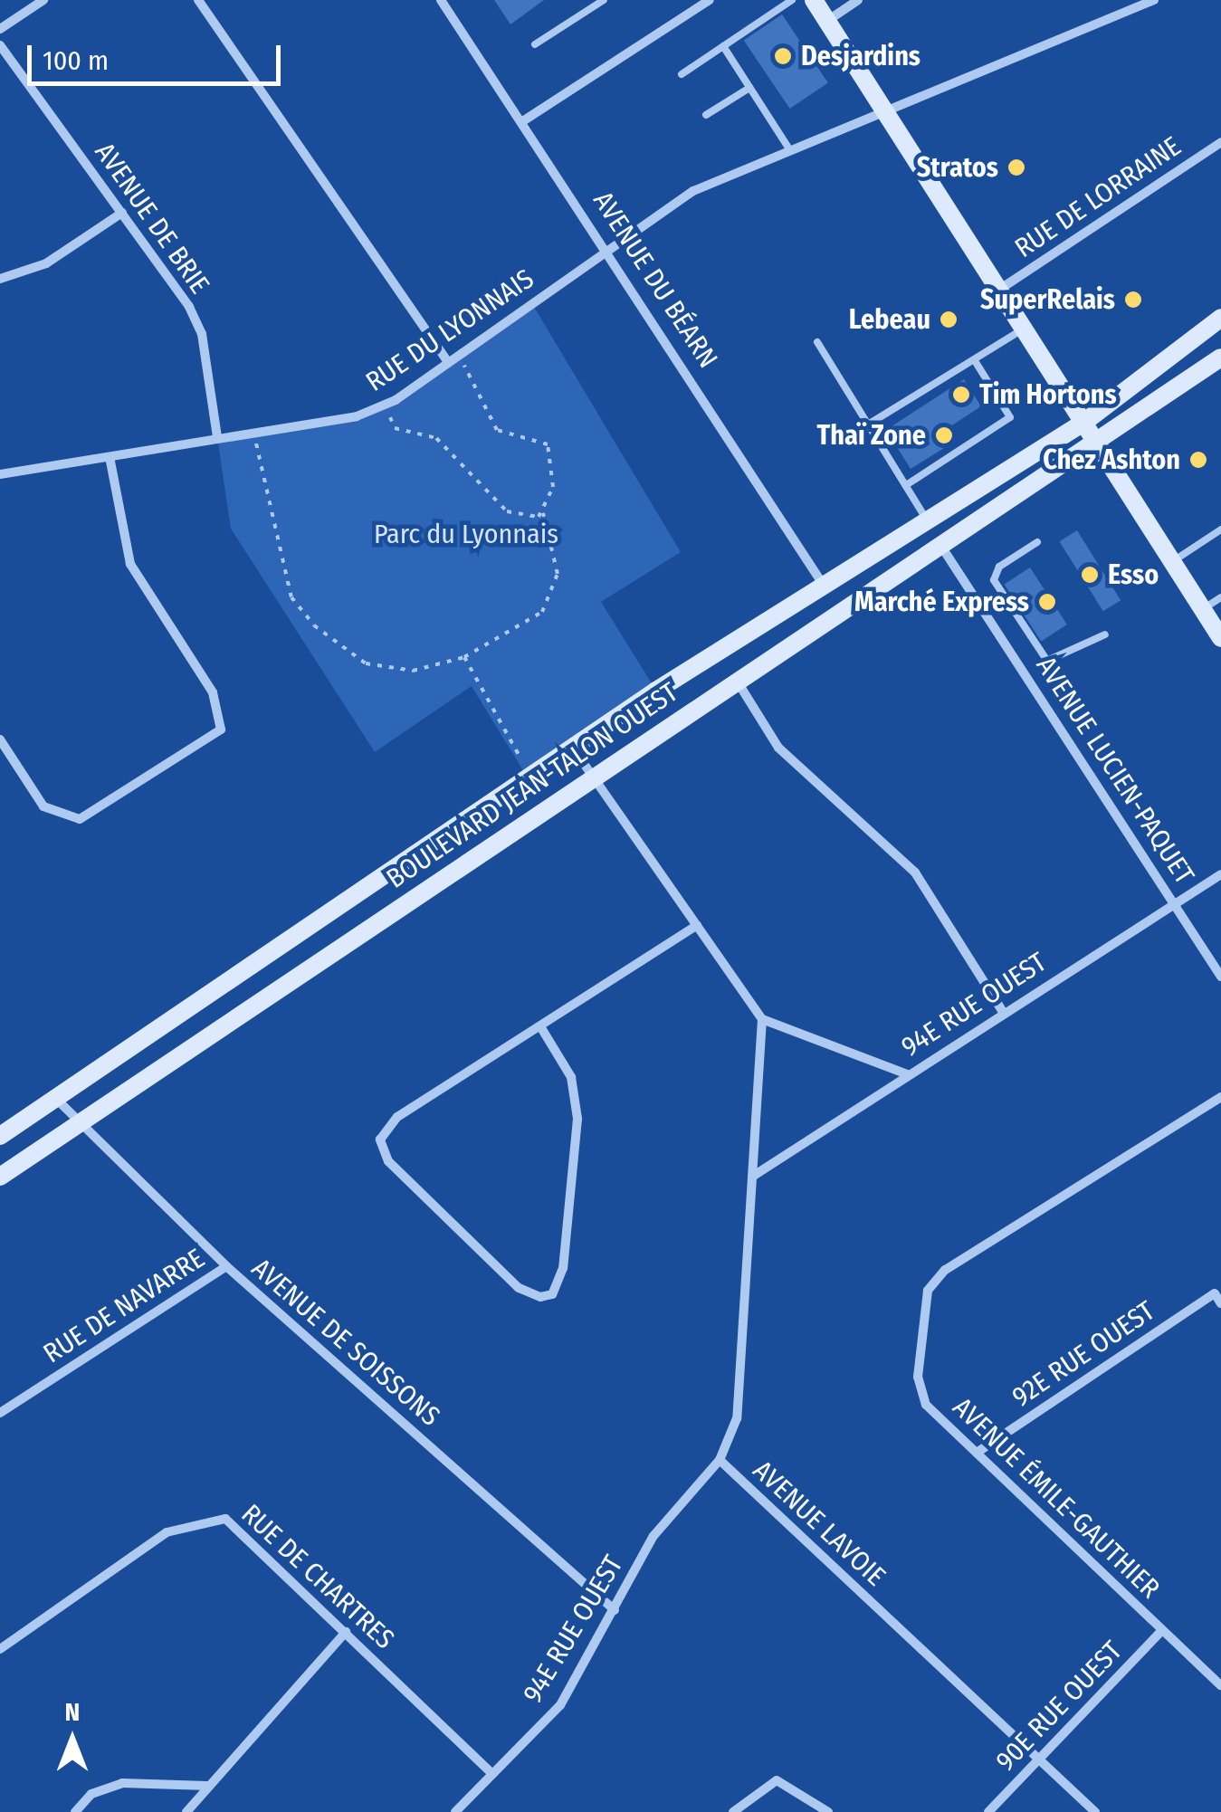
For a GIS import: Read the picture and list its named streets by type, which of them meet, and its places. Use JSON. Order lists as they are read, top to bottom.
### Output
{
  "streets": {
    "street": [
      "RUE DE LORRAINE",
      "AVENUE DE BRIE",
      "AVENUE DU BÉARN",
      "RUE DU LYONNAIS",
      "AVENUE LUCIEN-PAQUET",
      "BOULEVARD JEAN-TALON OUEST",
      "94E RUE OUEST",
      "RUE DE NAVARRE",
      "AVENUE DE SOISSONS",
      "92E RUE OUEST",
      "AVENUE ÉMILE-GAUTHIER",
      "AVENUE LAVOIE",
      "RUE DE CHARTRES",
      "90E RUE OUEST"
    ]
  },
  "crossings": [
    ["AVENUE DE BRIE", "RUE DU LYONNAIS"],
    ["AVENUE DU BÉARN", "RUE DU LYONNAIS"],
    ["AVENUE DU BÉARN", "BOULEVARD JEAN-TALON OUEST"],
    ["AVENUE LUCIEN-PAQUET", "BOULEVARD JEAN-TALON OUEST"],
    ["AVENUE LUCIEN-PAQUET", "94E RUE OUEST"],
    ["BOULEVARD JEAN-TALON OUEST", "AVENUE DE SOISSONS"],
    ["94E RUE OUEST", "AVENUE DE SOISSONS"],
    ["94E RUE OUEST", "AVENUE LAVOIE"],
    ["94E RUE OUEST", "RUE DE CHARTRES"],
    ["RUE DE NAVARRE", "AVENUE DE SOISSONS"],
    ["92E RUE OUEST", "AVENUE ÉMILE-GAUTHIER"],
    ["AVENUE ÉMILE-GAUTHIER", "90E RUE OUEST"],
    ["AVENUE LAVOIE", "90E RUE OUEST"]
  ],
  "parks": ["Parc du Lyonnais"],
  "places": [
    "Desjardins",
    "Stratos",
    "SuperRelais",
    "Lebeau",
    "Tim Hortons",
    "Thaï Zone",
    "Chez Ashton",
    "Esso",
    "Marché Express"
  ],
  "scale_bar": "100 m",
  "north": "top"
}
